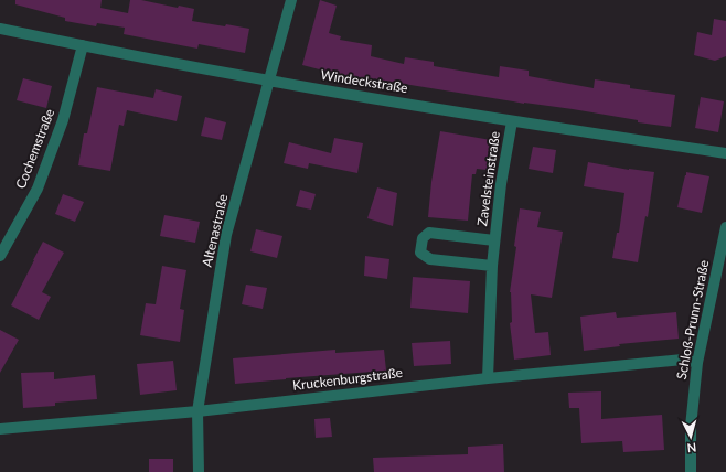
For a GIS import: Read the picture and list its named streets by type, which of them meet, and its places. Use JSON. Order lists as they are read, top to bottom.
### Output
{
  "streets": {
    "street": [
      "Windeckstraße",
      "Cochemstraße",
      "Zavelsteinstraße",
      "Altenastraße",
      "Schloß-Prunn-Straße",
      "Kruckenburgstraße"
    ]
  },
  "crossings": [
    ["Windeckstraße", "Cochemstraße"],
    ["Windeckstraße", "Zavelsteinstraße"],
    ["Windeckstraße", "Altenastraße"],
    ["Zavelsteinstraße", "Kruckenburgstraße"],
    ["Altenastraße", "Kruckenburgstraße"],
    ["Schloß-Prunn-Straße", "Kruckenburgstraße"]
  ],
  "north": "bottom"
}
